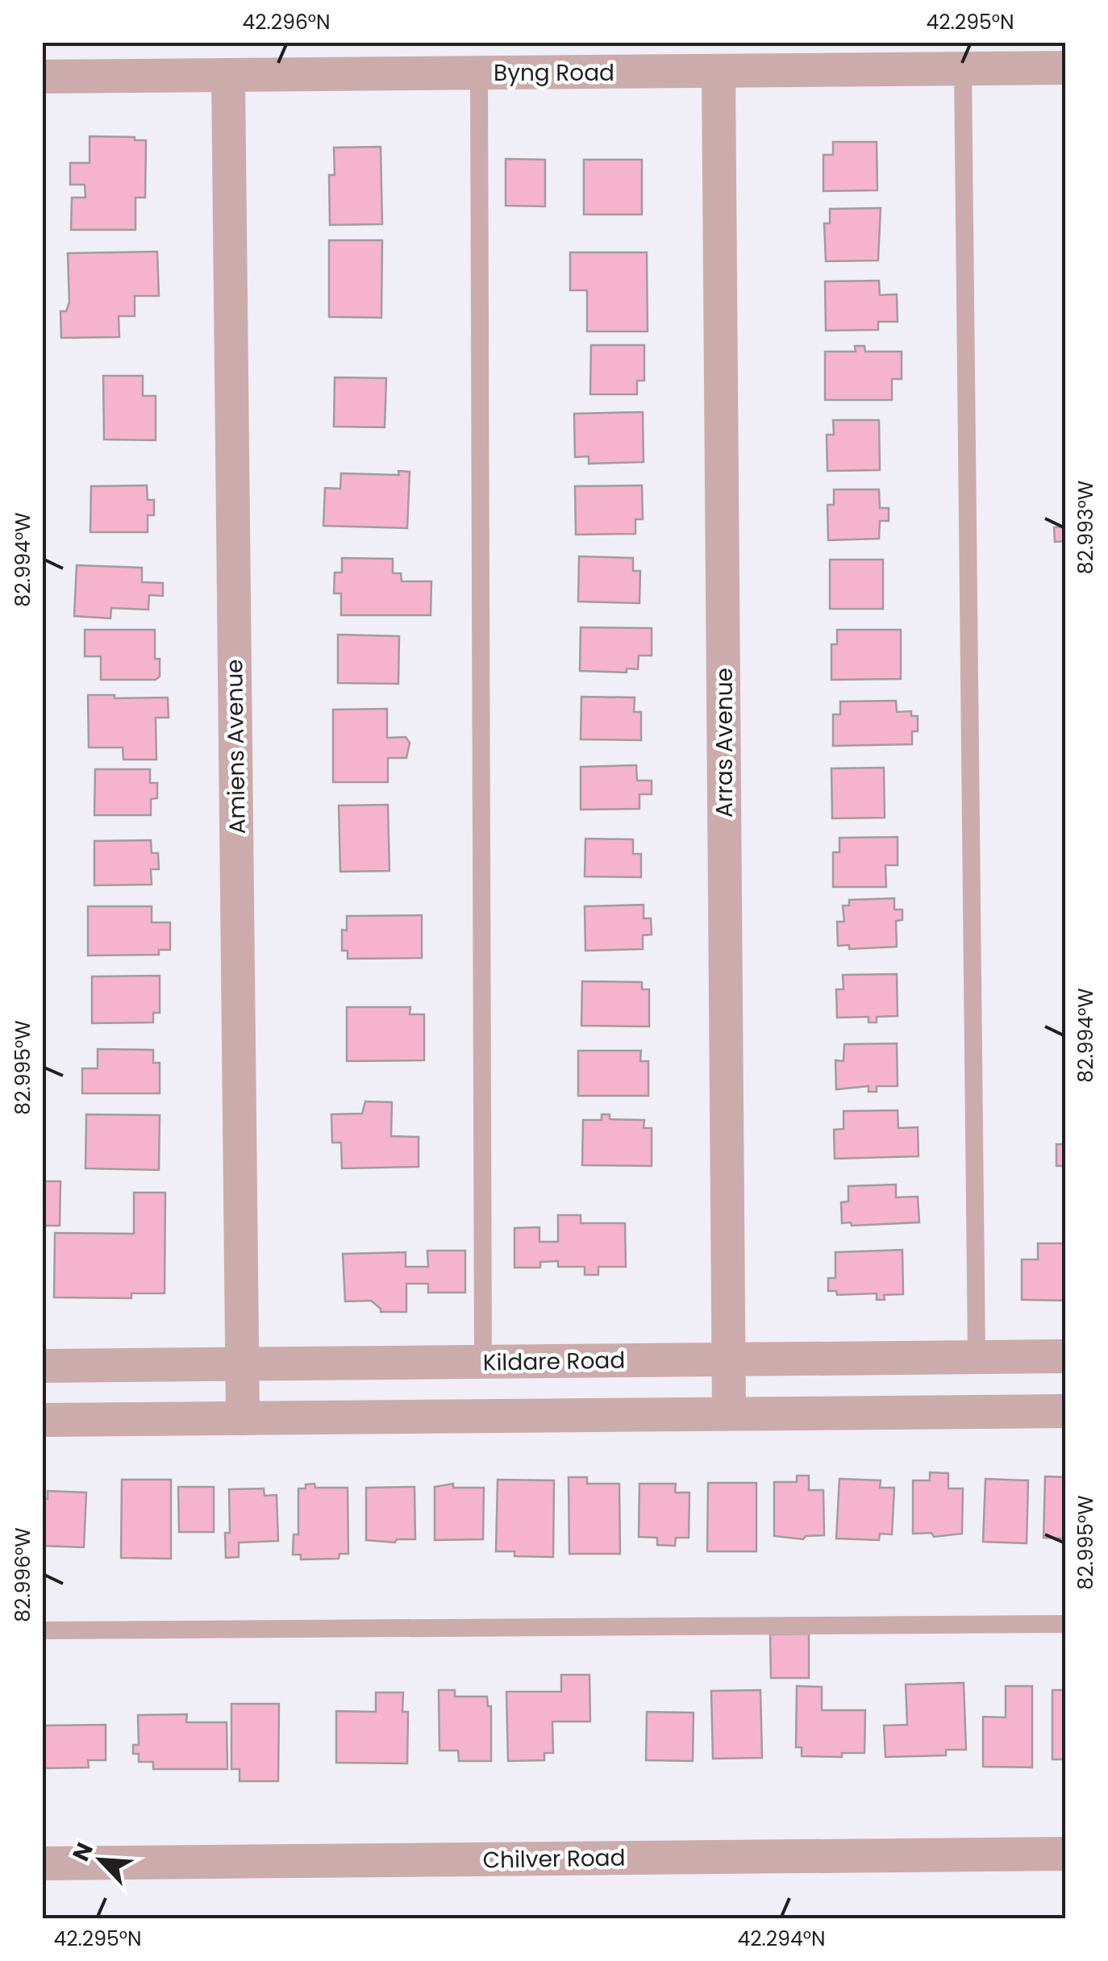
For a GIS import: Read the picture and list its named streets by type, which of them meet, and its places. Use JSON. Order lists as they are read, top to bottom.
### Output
{
  "streets": {
    "street": [
      "Byng Road",
      "Arras Avenue",
      "Amiens Avenue",
      "Kildare Road",
      "Chilver Road"
    ]
  },
  "crossings": [
    ["Byng Road", "Arras Avenue"],
    ["Byng Road", "Amiens Avenue"],
    ["Arras Avenue", "Kildare Road"],
    ["Amiens Avenue", "Kildare Road"]
  ],
  "north": "top left",
  "coordinates": [
    "42.296°N",
    "42.295°N",
    "82.993°W",
    "82.994°W",
    "82.995°W",
    "82.996°W",
    "42.294°N"
  ]
}
